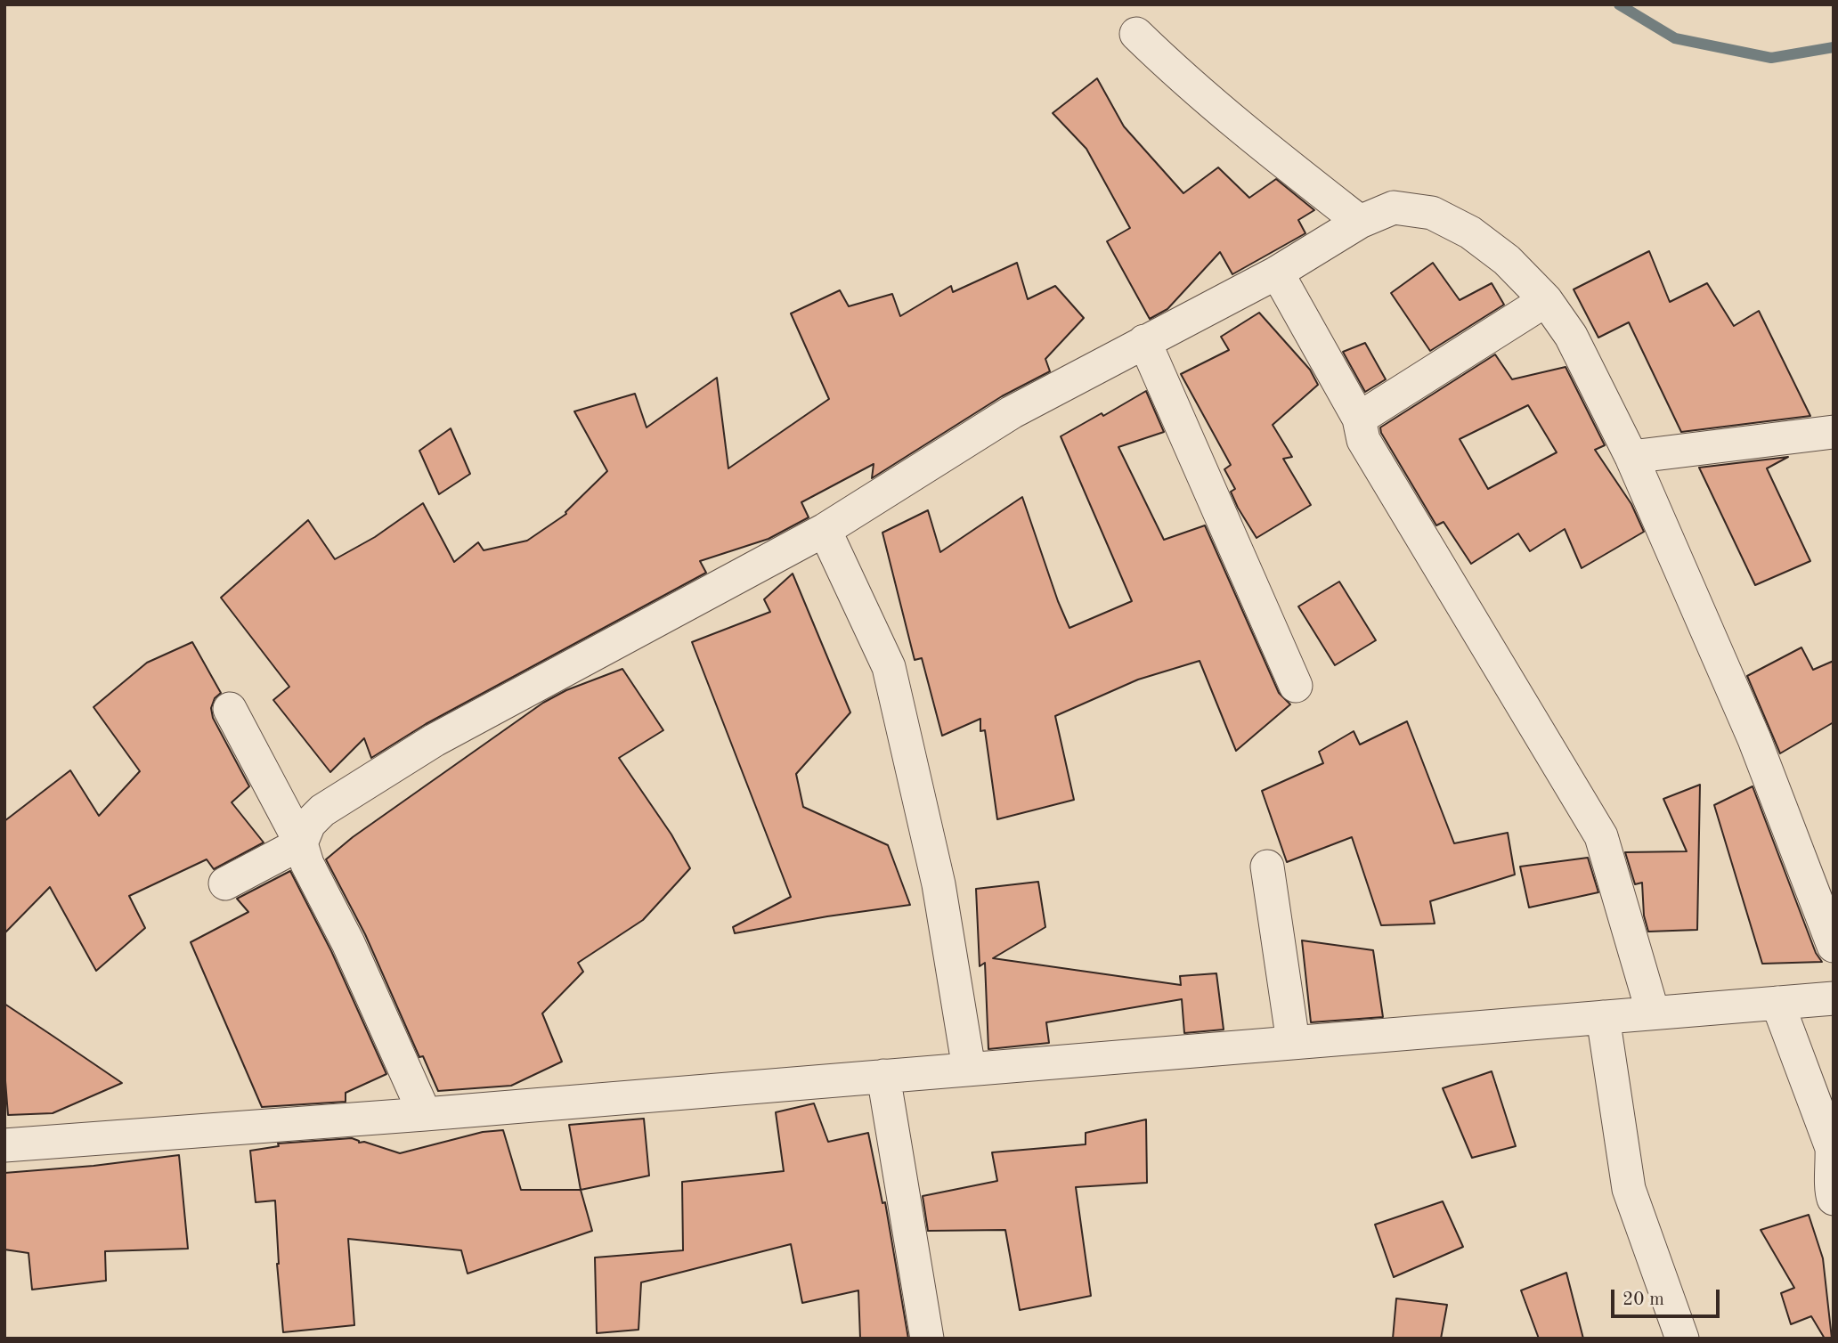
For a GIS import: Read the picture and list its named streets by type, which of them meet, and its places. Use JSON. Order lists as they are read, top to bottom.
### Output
{
  "scale_bar": "20 m"
}
